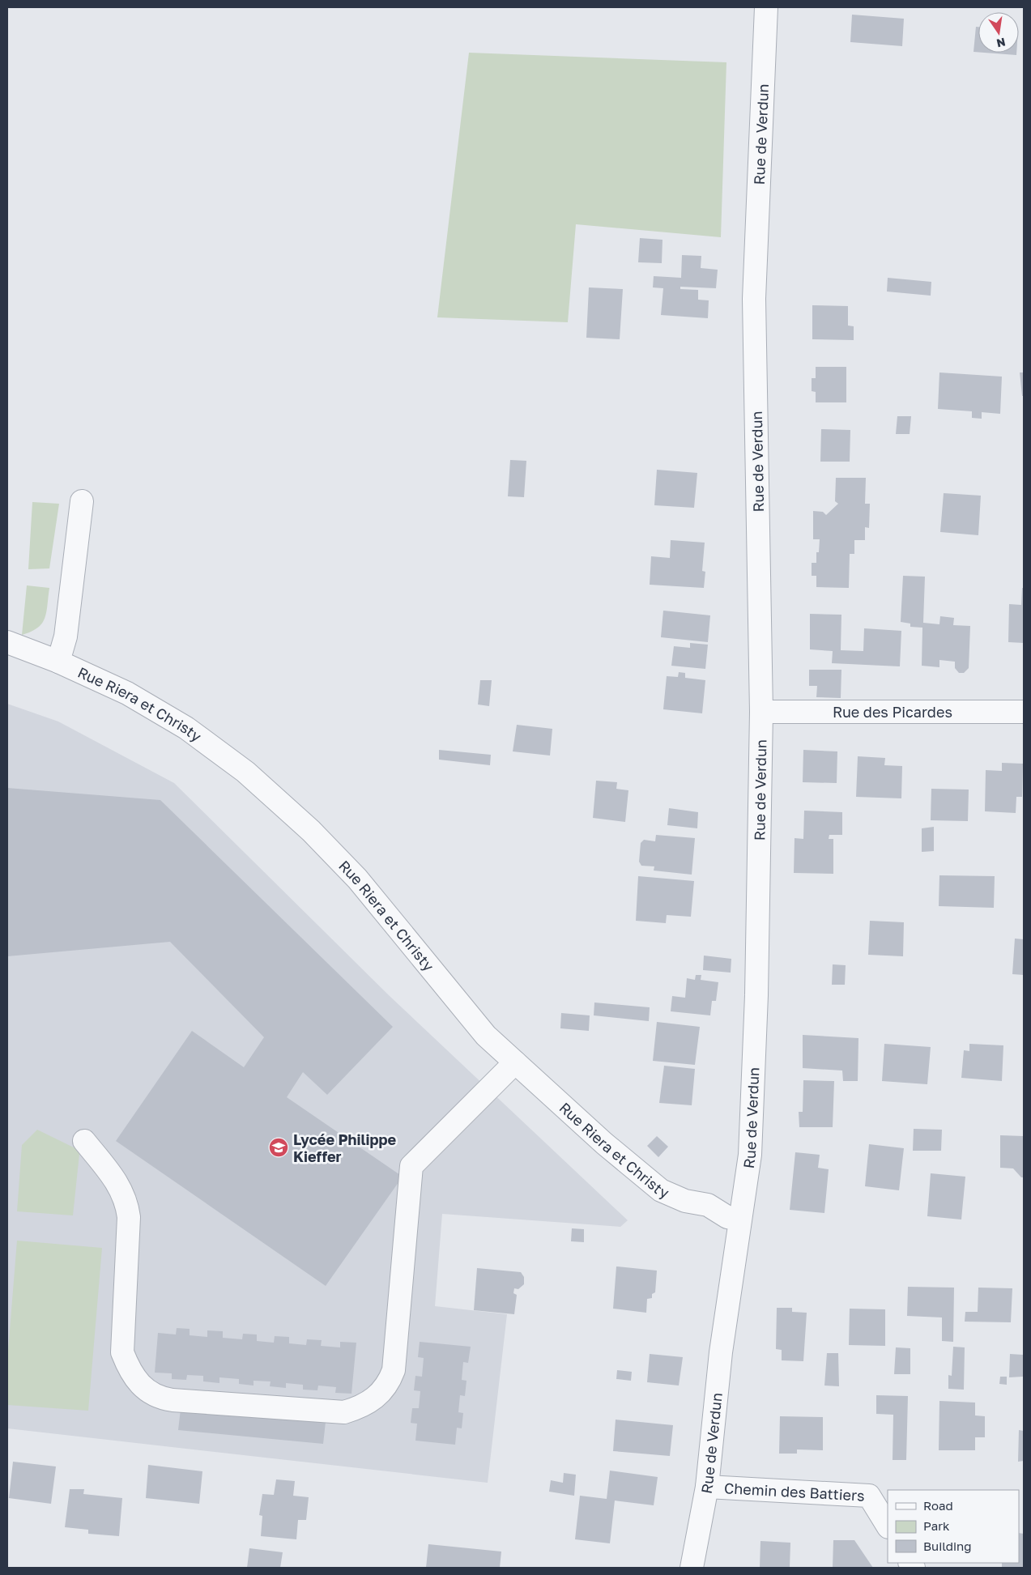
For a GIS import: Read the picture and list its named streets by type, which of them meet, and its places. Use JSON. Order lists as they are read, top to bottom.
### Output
{
  "streets": {
    "street": [
      "Rue de Verdun",
      "Rue Riera et Christy",
      "Rue des Picardes",
      "Chemin des Battiers"
    ]
  },
  "crossings": [
    ["Rue de Verdun", "Rue Riera et Christy"],
    ["Rue de Verdun", "Rue des Picardes"],
    ["Rue de Verdun", "Chemin des Battiers"]
  ],
  "places": {
    "school or university": ["Lycée Philippe Kieffer"]
  },
  "legend": ["Road", "Park", "Building"],
  "north": "bottom"
}
